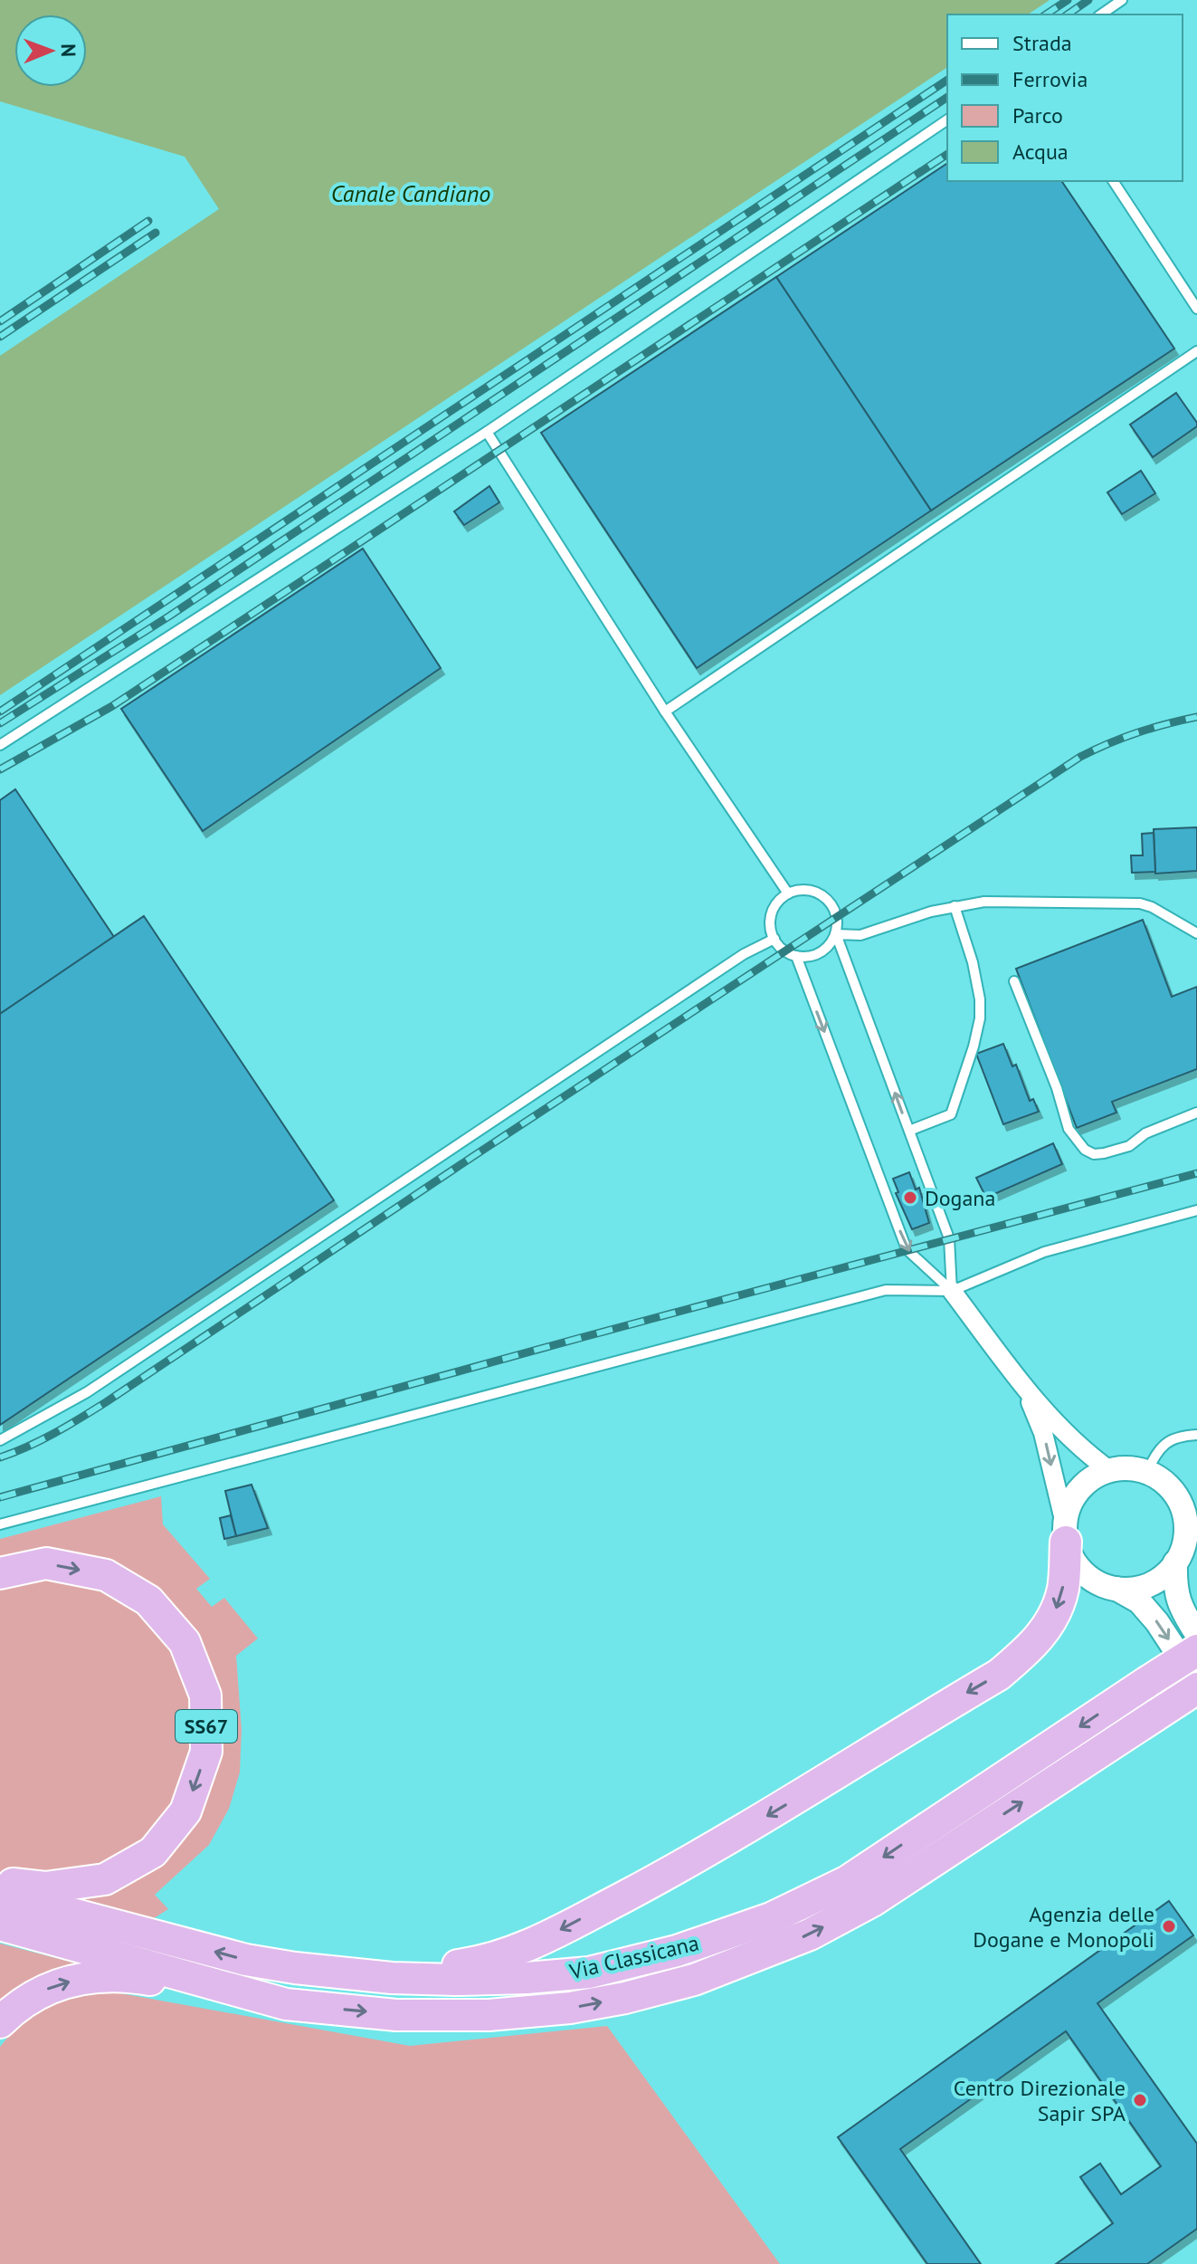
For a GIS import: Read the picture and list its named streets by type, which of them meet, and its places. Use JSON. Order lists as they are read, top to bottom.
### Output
{
  "streets": {
    "highway": ["SS67", "Via Classicana"]
  },
  "water": ["Canale Candiano"],
  "places": ["Dogana", "Agenzia delle Dogane e Monopoli", "Centro Direzionale Sapir SPA"],
  "legend": [
    "Strada",
    "Ferrovia",
    "Parco",
    "Acqua"
  ],
  "north": "right"
}
